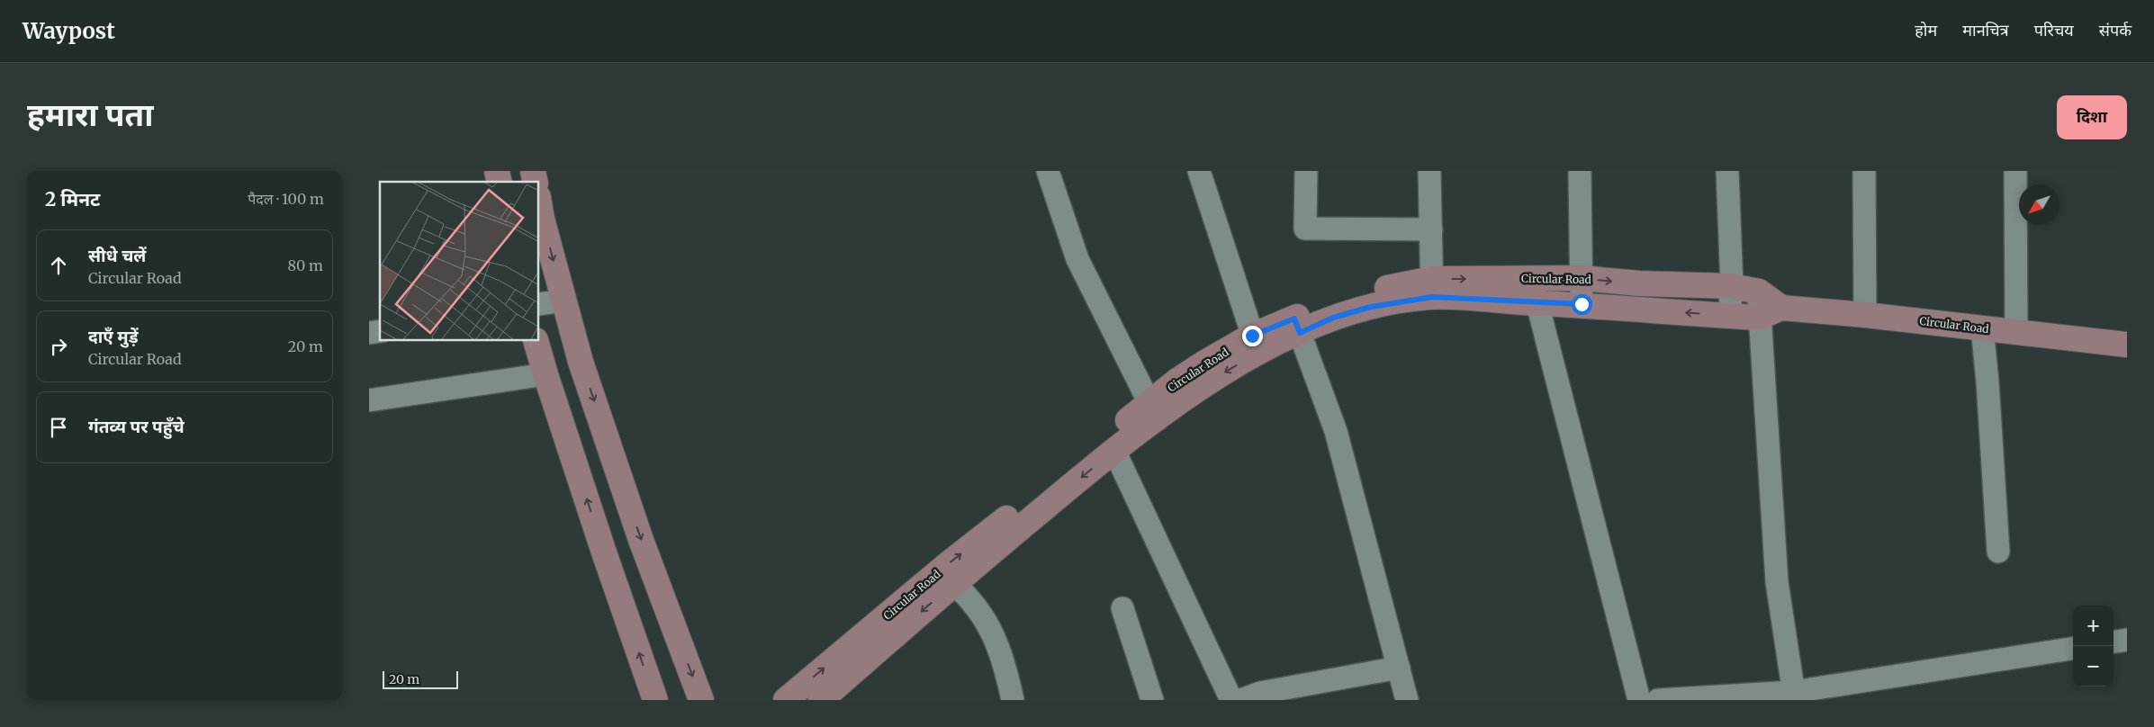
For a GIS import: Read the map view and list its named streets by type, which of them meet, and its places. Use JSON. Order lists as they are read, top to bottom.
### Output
{
  "streets": {
    "main road": ["Circular Road"]
  },
  "scale_bar": "20 m",
  "north": "bottom left",
  "page": {
    "header": "Waypost",
    "nav": [
      "होम",
      "मानचित्र",
      "परिचय",
      "संपर्क"
    ],
    "title": "हमारा पता",
    "buttons": "दिशा",
    "heading": ["2 मिनट", "पैदल · 100 m"],
    "list": [
      ["सीधे चलें", "Circular Road", "80 m"],
      ["दाएँ मुड़ें", "Circular Road", "20 m"],
      "गंतव्य पर पहुँचे"
    ],
    "map_buttons": ["+", "−"],
    "scale": "20 m"
  }
}
